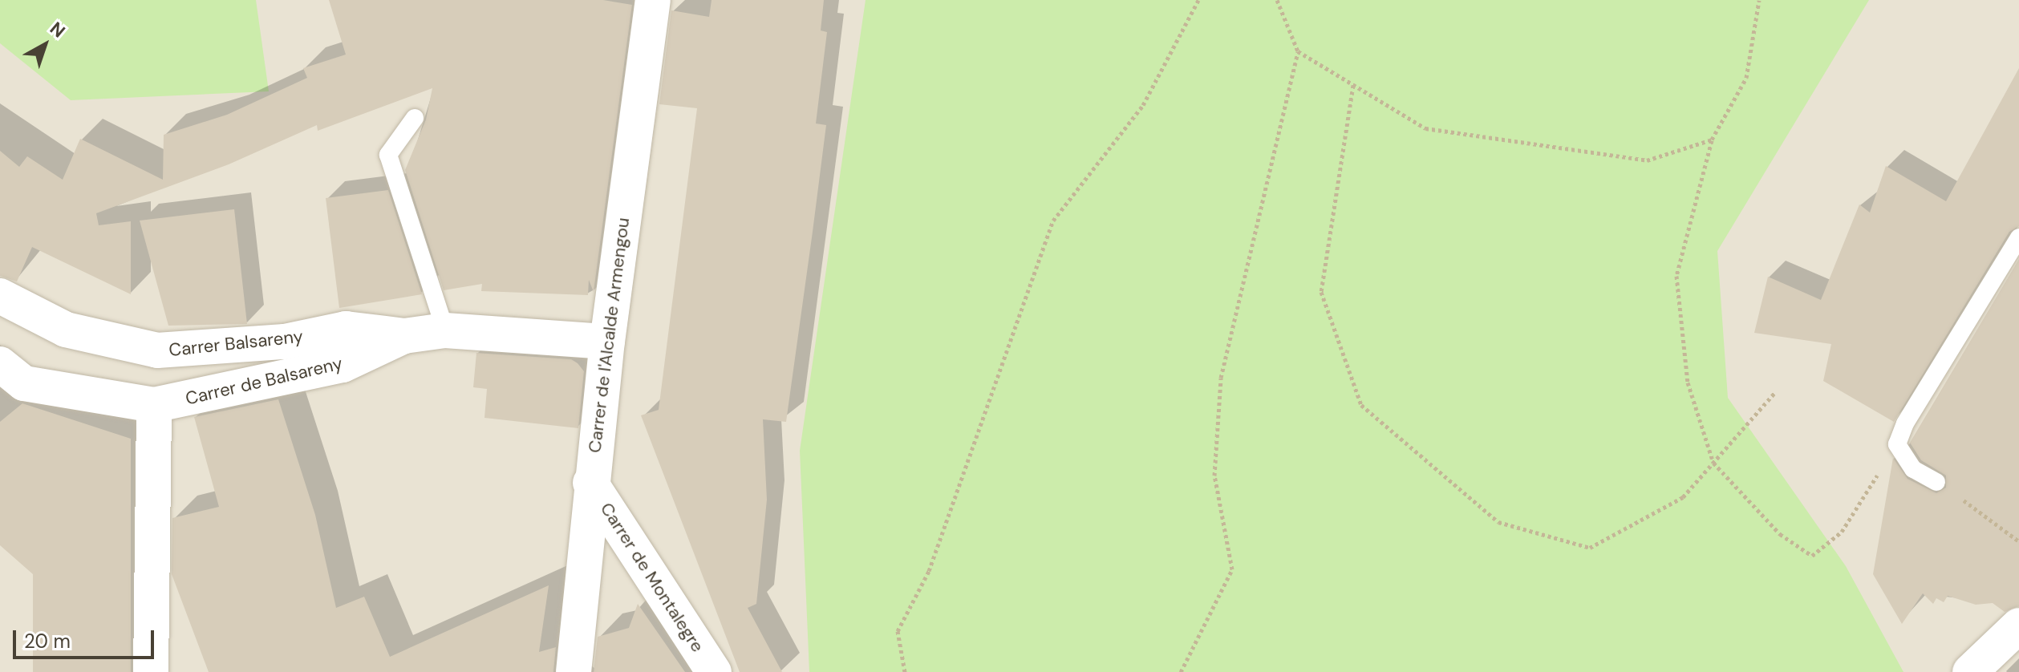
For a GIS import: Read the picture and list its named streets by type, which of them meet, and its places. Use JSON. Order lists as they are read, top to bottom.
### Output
{
  "streets": {
    "street": [
      "Carrer de l'Alcalde Armengou",
      "Carrer Balsareny",
      "Carrer de Balsareny",
      "Carrer de Montalegre"
    ]
  },
  "crossings": [
    ["Carrer de l'Alcalde Armengou", "Carrer de Balsareny"],
    ["Carrer de l'Alcalde Armengou", "Carrer de Montalegre"],
    ["Carrer Balsareny", "Carrer de Balsareny"]
  ],
  "scale_bar": "20 m",
  "north": "top right"
}
